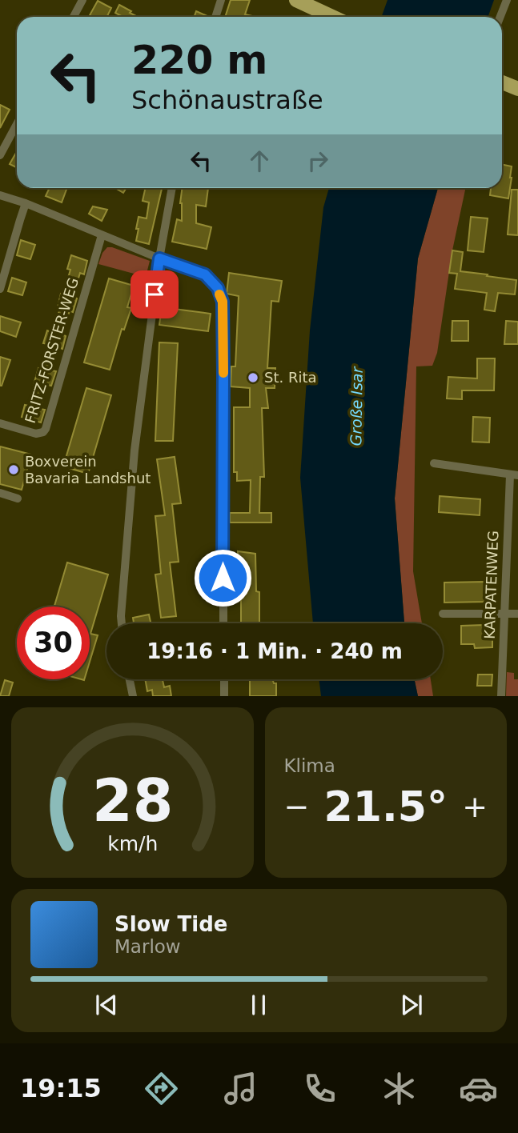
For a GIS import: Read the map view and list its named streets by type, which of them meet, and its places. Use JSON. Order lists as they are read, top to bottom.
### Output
{
  "streets": {
    "street": ["FRITZ-FORSTER-WEG", "KARPATENWEG"]
  },
  "water": ["Große Isar"],
  "places": ["St. Rita", "Boxverein Bavaria Landshut"],
  "page": {
    "turn": ["220 m", "Schönaustraße"],
    "limit": "30",
    "trip": "19:16 · 1 Min. · 240 m",
    "tile": "Klima",
    "heat": ["−", "21.5°", "+"],
    "song": ["Slow Tide", "Marlow"],
    "tabs": "19:15",
    "gauge": ["28", "km/h"]
  }
}
